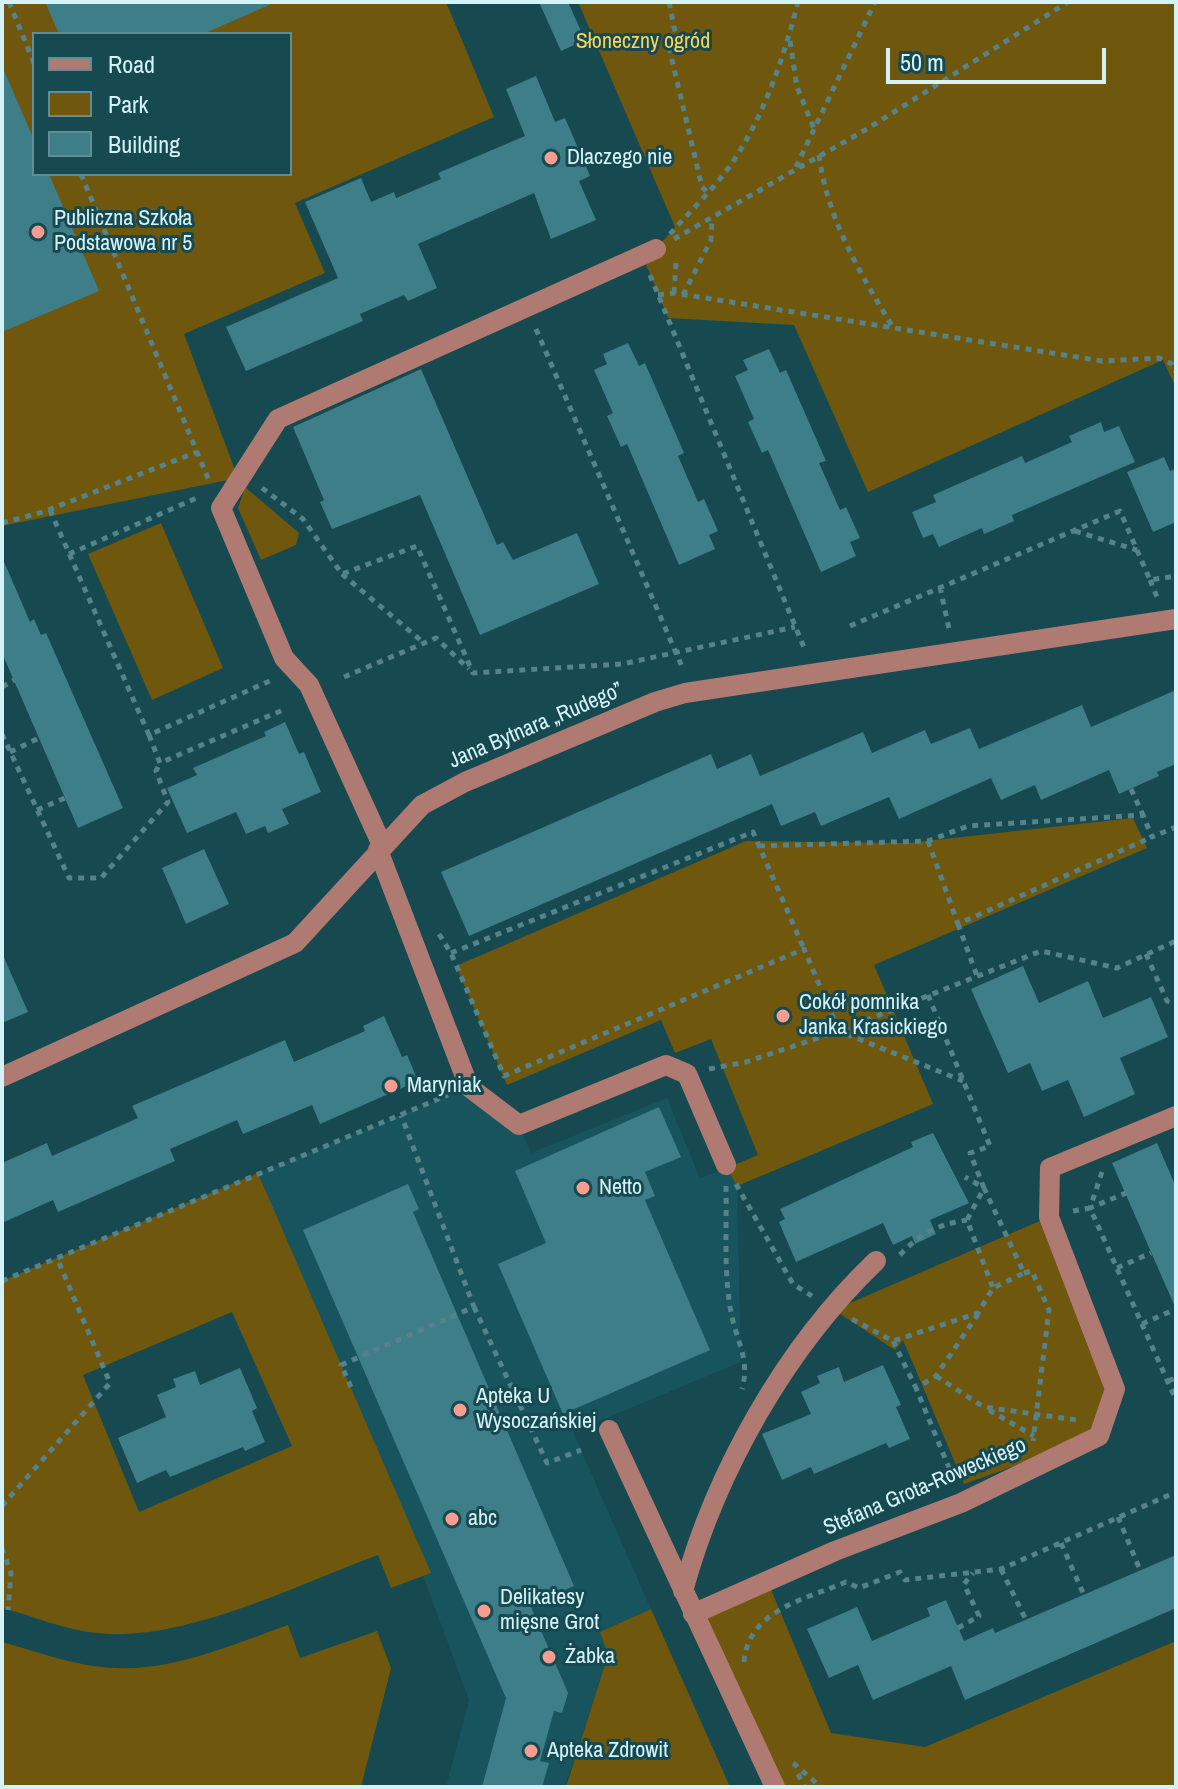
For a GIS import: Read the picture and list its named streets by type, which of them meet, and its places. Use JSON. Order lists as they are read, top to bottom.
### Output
{
  "streets": {
    "street": ["Jana Bytnara „Rudego”", "Stefana Grota-Roweckiego"]
  },
  "parks": ["Słoneczny ogród"],
  "places": [
    "Dlaczego nie",
    "Publiczna Szkoła Podstawowa nr 5",
    "Cokół pomnika Janka Krasickiego",
    "Maryniak",
    "Netto",
    "Apteka U Wysoczańskiej",
    "abc",
    "Delikatesy mięsne Grot",
    "Żabka",
    "Apteka Zdrowit"
  ],
  "legend": ["Road", "Park", "Building"],
  "scale_bar": "50 m"
}
